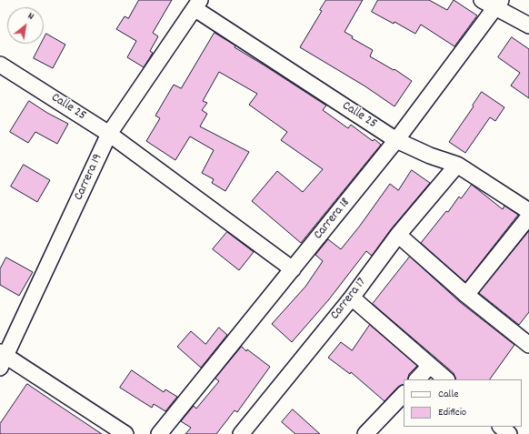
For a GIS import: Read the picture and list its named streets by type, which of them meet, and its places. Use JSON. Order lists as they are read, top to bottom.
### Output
{
  "streets": {
    "street": [
      "Calle 25",
      "Carrera 19",
      "Carrera 18",
      "Carrera 17"
    ]
  },
  "crossings": [
    ["Calle 25", "Carrera 19"],
    ["Calle 25", "Carrera 18"],
    ["Calle 25", "Carrera 17"]
  ],
  "legend": ["Calle", "Edificio"],
  "north": "top right"
}
